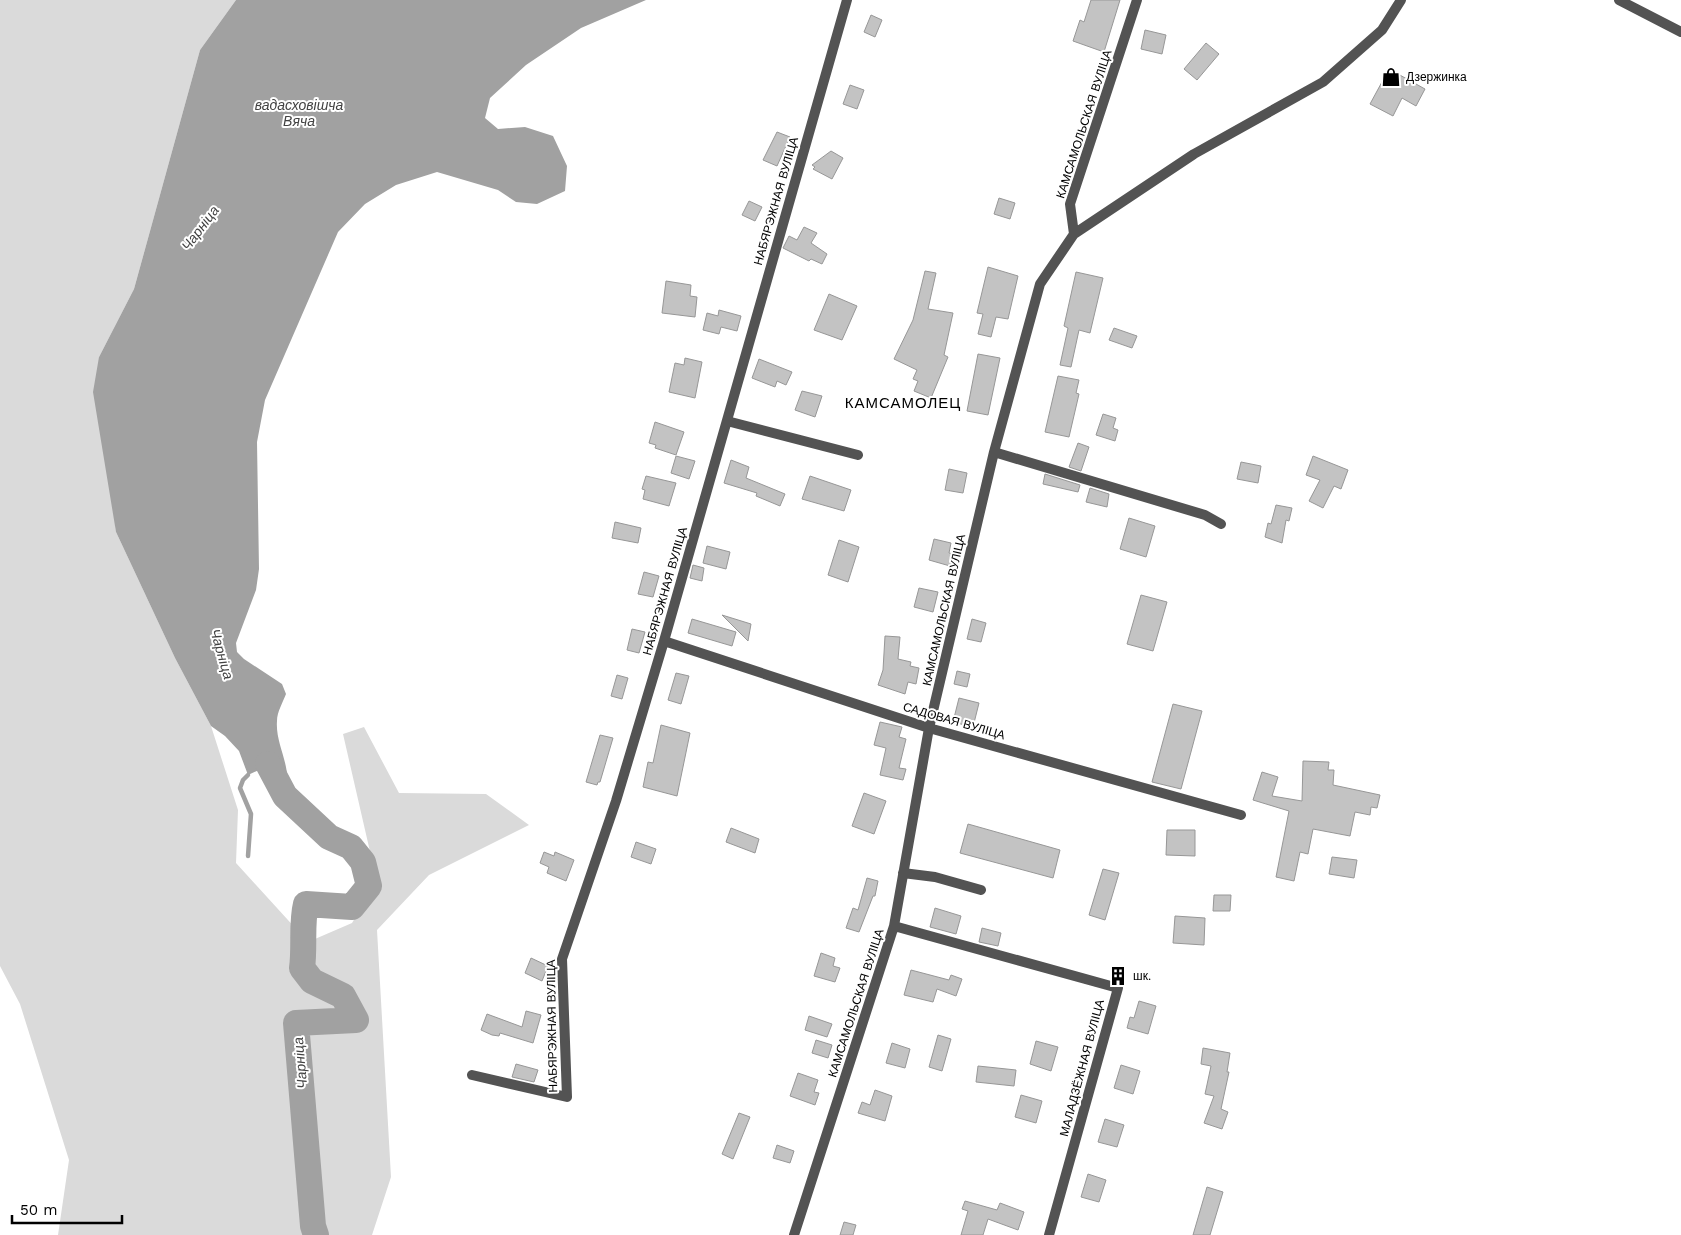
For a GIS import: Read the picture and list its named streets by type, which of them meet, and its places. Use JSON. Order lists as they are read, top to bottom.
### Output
{
  "streets": {
    "street": [
      "КАМСАМОЛЬСКАЯ ВУЛІЦА",
      "НАБЯРЭЖНАЯ ВУЛІЦА",
      "САДОВАЯ ВУЛІЦА",
      "МАЛАДЗЁЖНАЯ ВУЛІЦА"
    ]
  },
  "crossings": [
    ["КАМСАМОЛЬСКАЯ ВУЛІЦА", "САДОВАЯ ВУЛІЦА"],
    ["КАМСАМОЛЬСКАЯ ВУЛІЦА", "МАЛАДЗЁЖНАЯ ВУЛІЦА"],
    ["НАБЯРЭЖНАЯ ВУЛІЦА", "САДОВАЯ ВУЛІЦА"]
  ],
  "districts": ["КАМСАМОЛЕЦ"],
  "water": ["вадасховішча Вяча", "Чарніца"],
  "places": {
    "shop": ["Дзержинка"],
    "building": ["шк."]
  },
  "scale_bar": "50 m"
}
